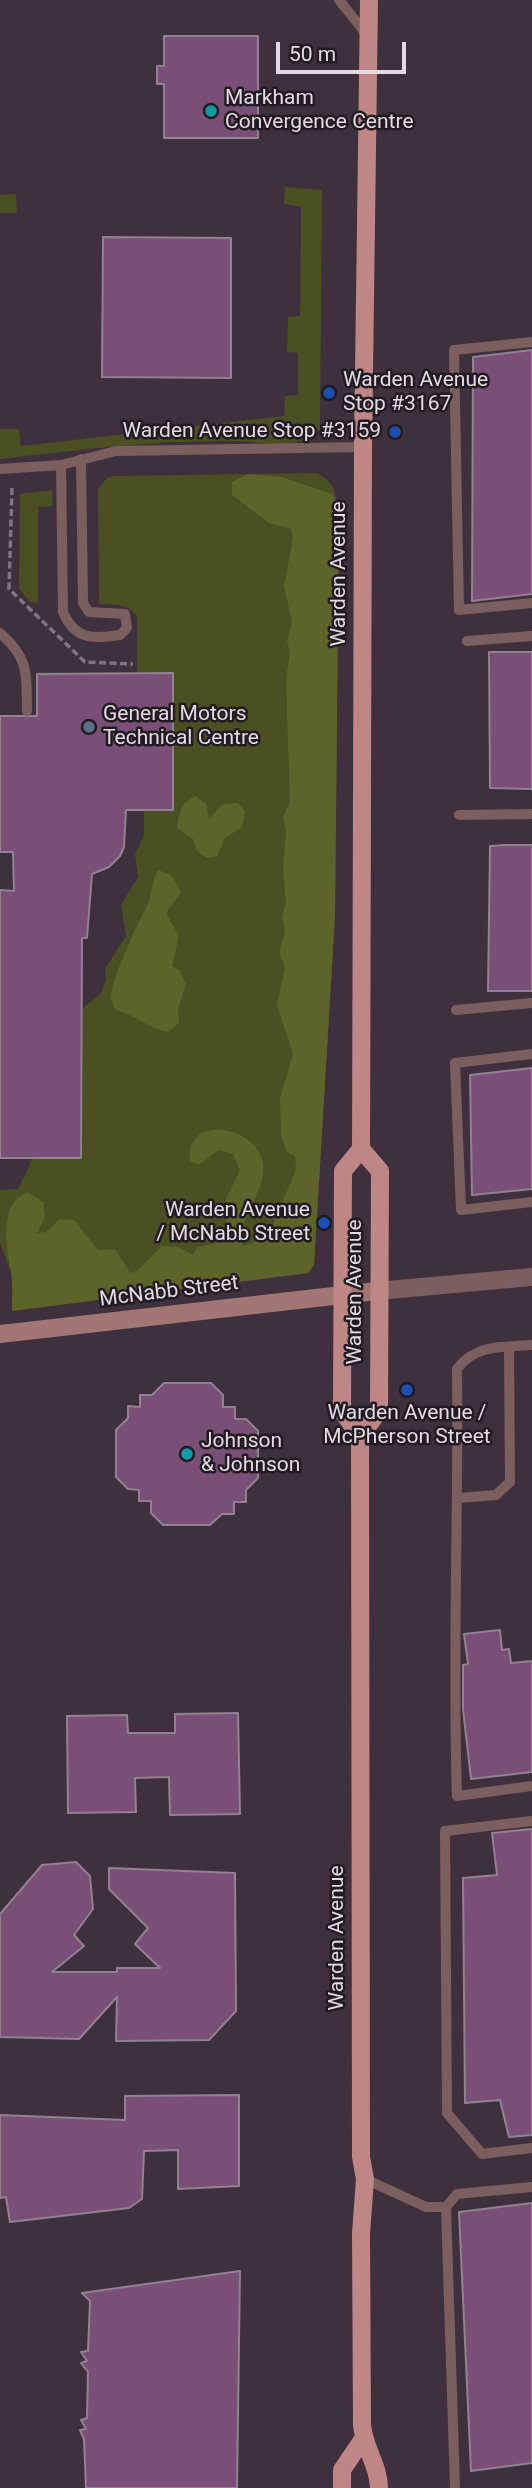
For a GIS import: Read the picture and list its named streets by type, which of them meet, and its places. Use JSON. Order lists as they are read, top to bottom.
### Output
{
  "streets": {
    "main road": ["Warden Avenue"],
    "street": ["McNabb Street"]
  },
  "crossings": [
    ["Warden Avenue", "McNabb Street"]
  ],
  "places": [
    "Markham Convergence Centre",
    "Warden Avenue Stop #3167",
    "Warden Avenue Stop #3159",
    "General Motors Technical Centre",
    "Warden Avenue / McNabb Street",
    "Warden Avenue / McPherson Street",
    "Johnson & Johnson"
  ],
  "scale_bar": "50 m"
}
